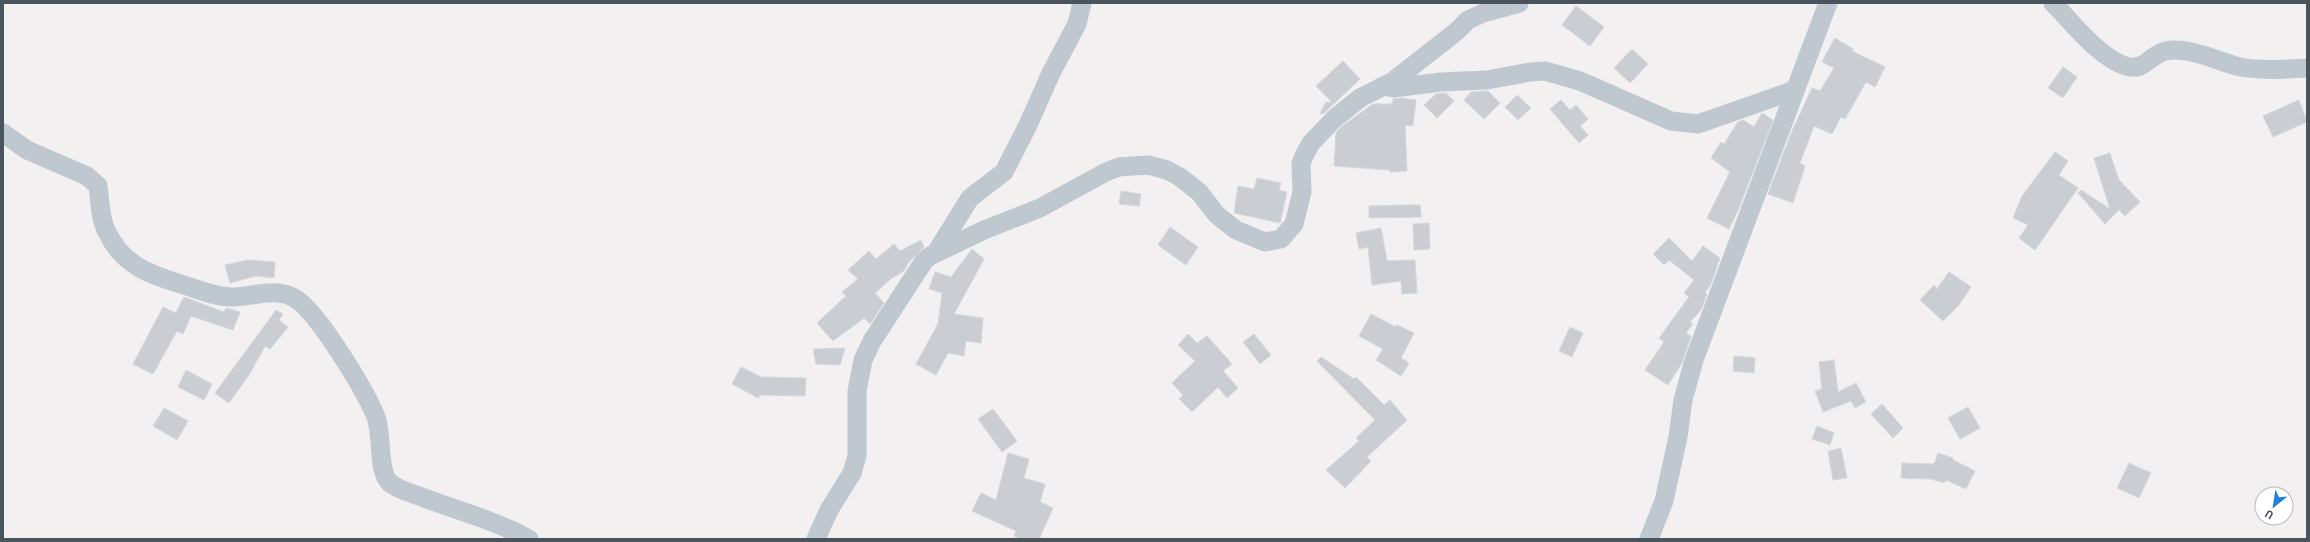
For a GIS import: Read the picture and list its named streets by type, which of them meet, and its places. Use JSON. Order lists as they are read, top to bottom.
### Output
{
  "north": "bottom left"
}
